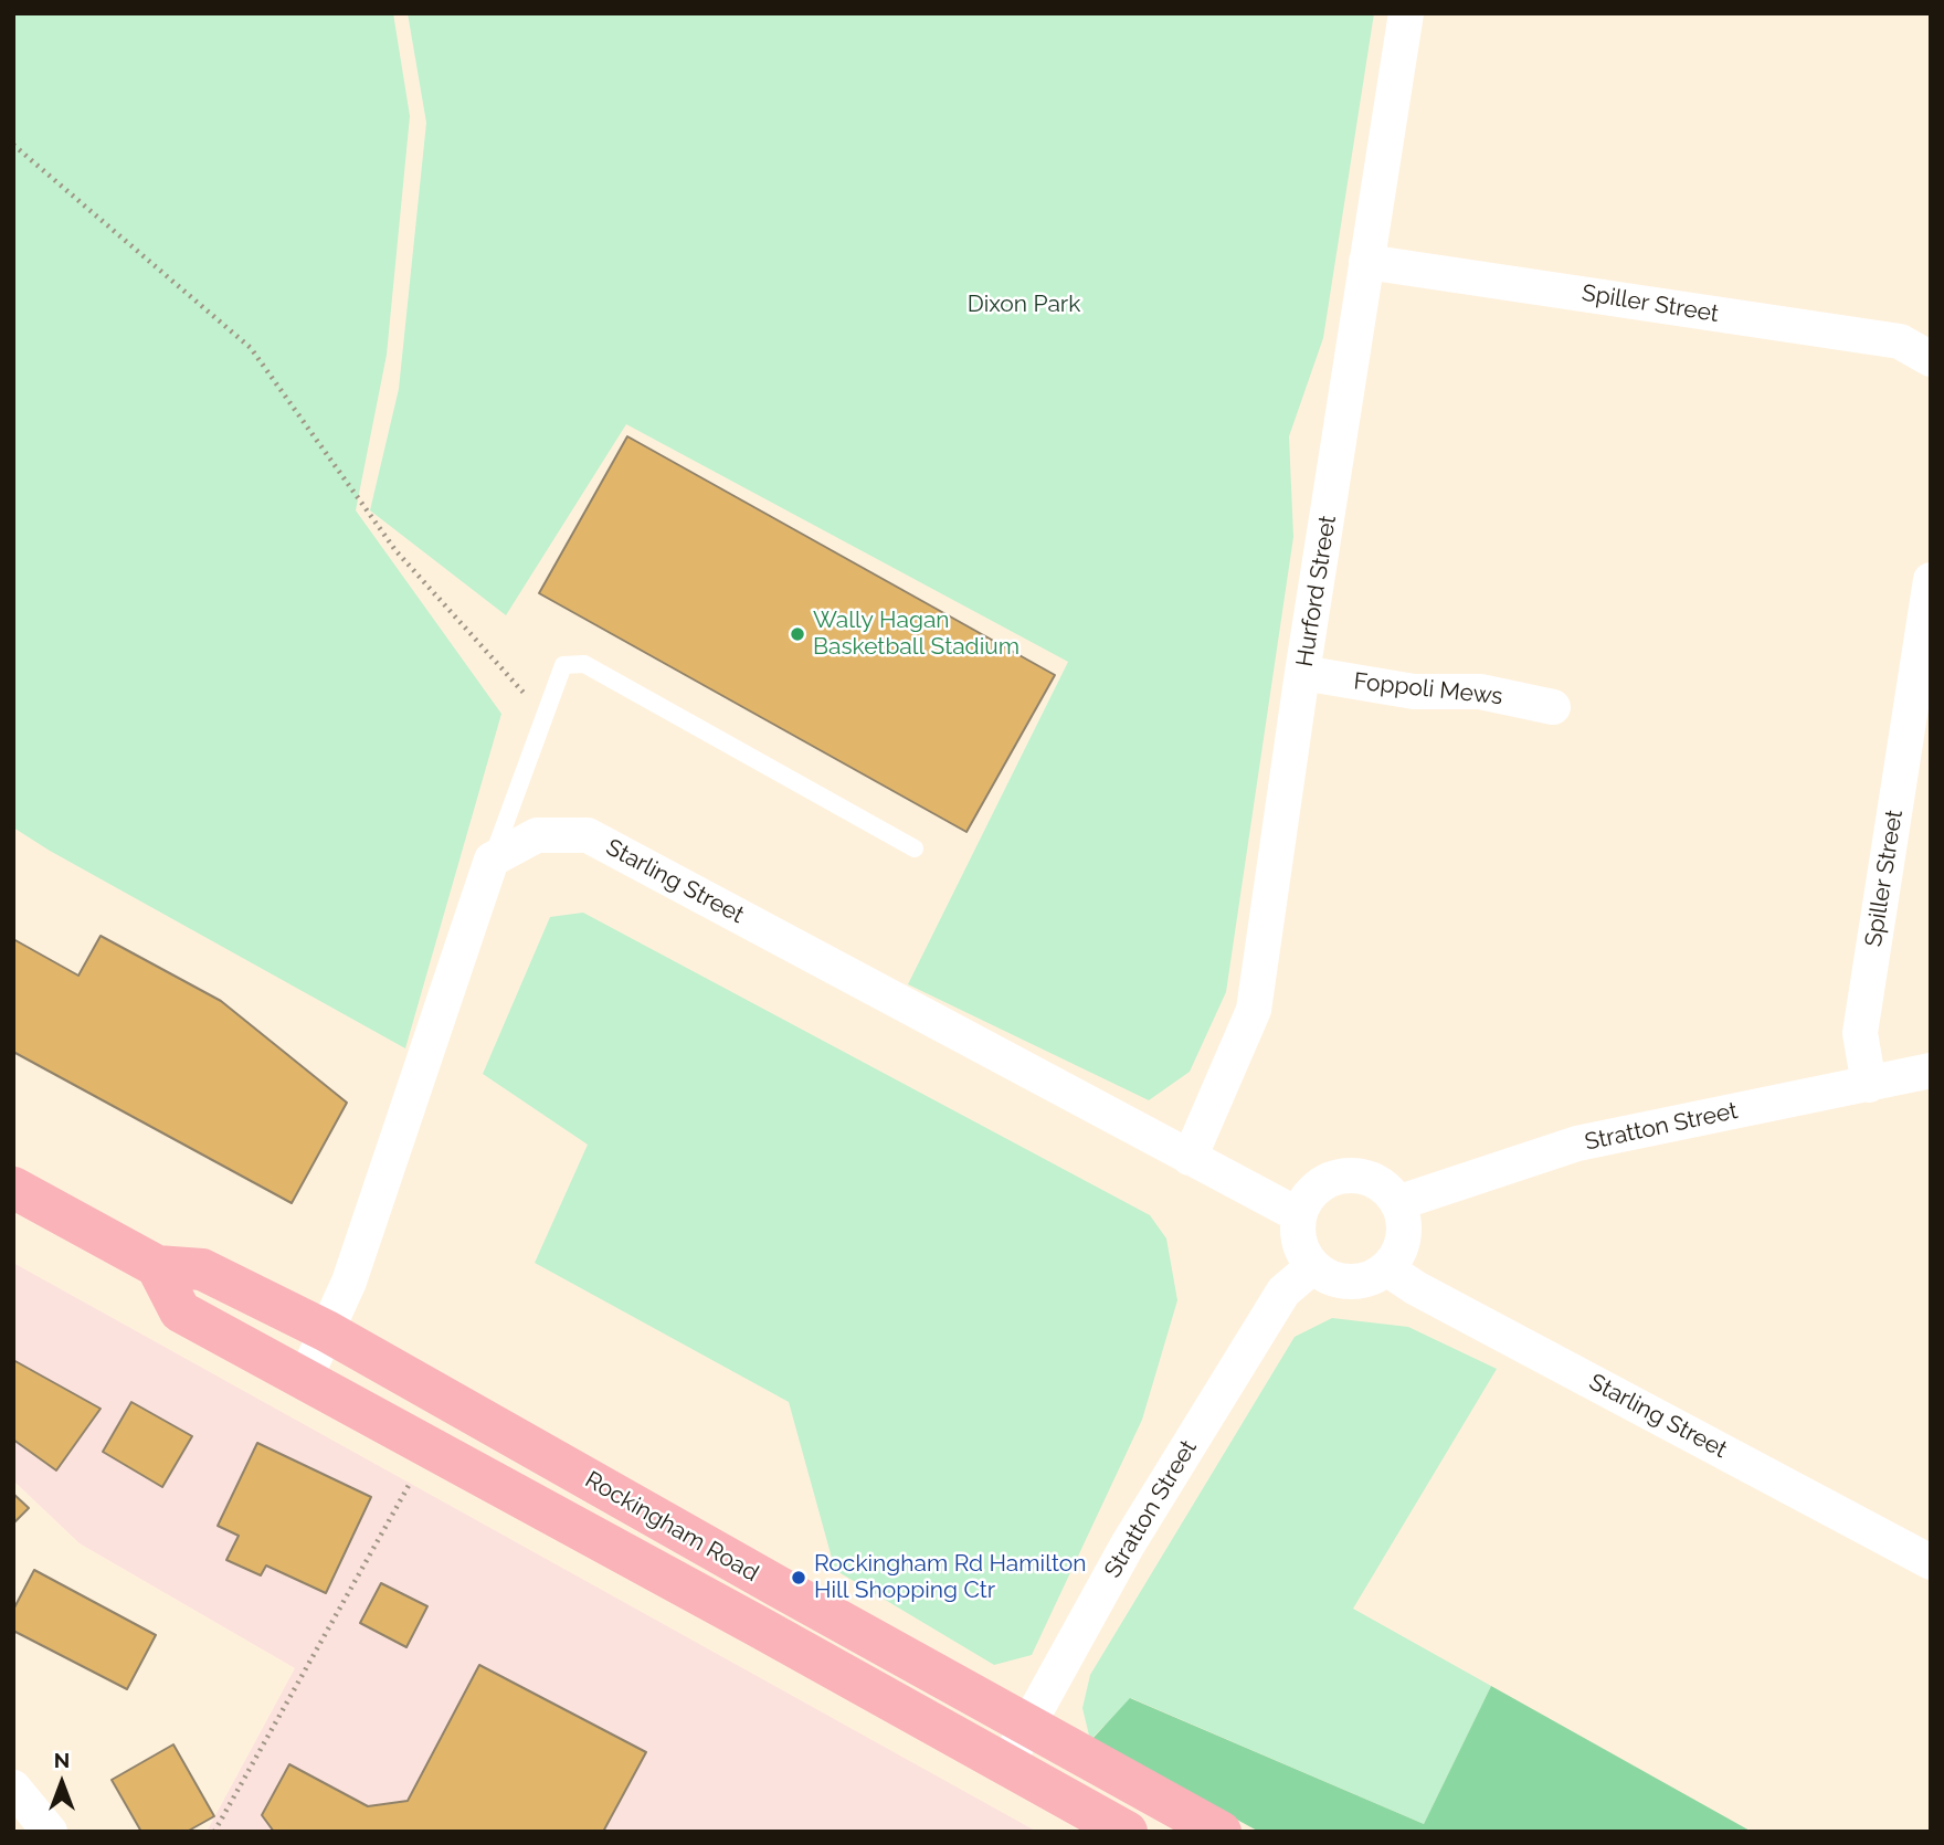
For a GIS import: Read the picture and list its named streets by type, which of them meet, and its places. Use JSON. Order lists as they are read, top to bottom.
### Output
{
  "streets": {
    "main road": ["Rockingham Road"],
    "street": [
      "Spiller Street",
      "Hurford Street",
      "Foppoli Mews",
      "Starling Street",
      "Stratton Street"
    ]
  },
  "crossings": [
    ["Spiller Street", "Hurford Street"],
    ["Spiller Street", "Stratton Street"],
    ["Hurford Street", "Foppoli Mews"],
    ["Hurford Street", "Starling Street"],
    ["Starling Street", "Stratton Street"],
    ["Stratton Street", "Rockingham Road"]
  ],
  "parks": ["Dixon Park"],
  "places": ["Wally Hagan Basketball Stadium", "Rockingham Rd Hamilton Hill Shopping Ctr"],
  "north": "top"
}
